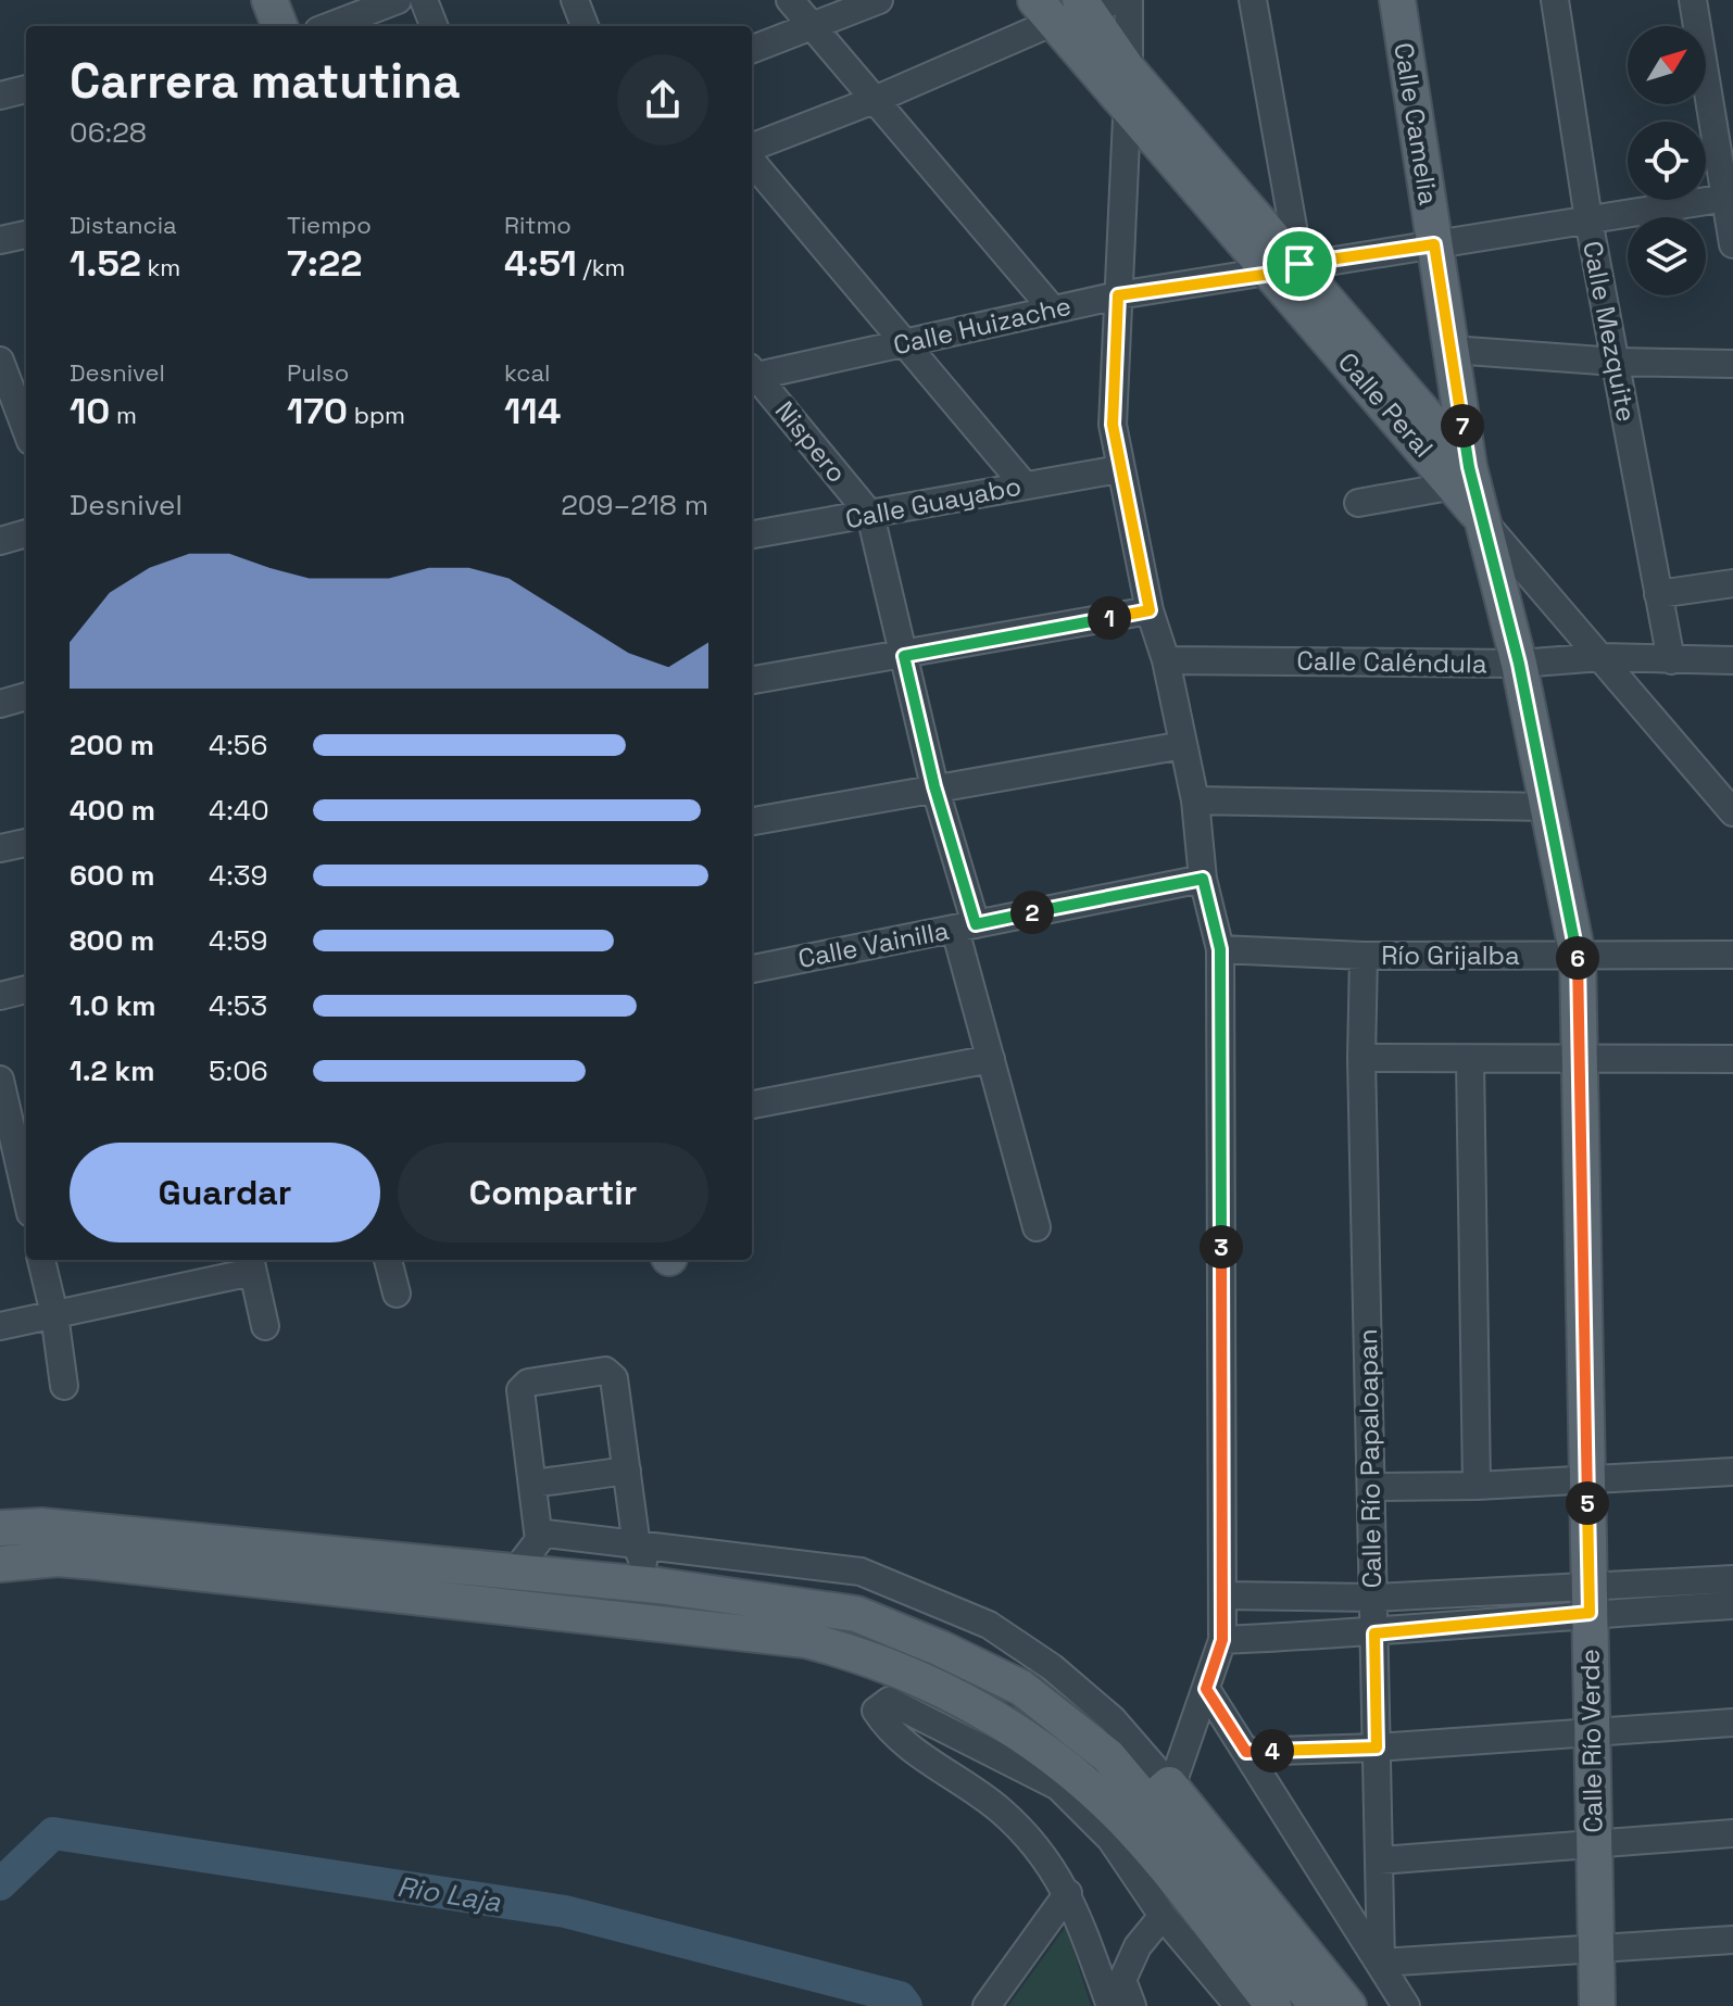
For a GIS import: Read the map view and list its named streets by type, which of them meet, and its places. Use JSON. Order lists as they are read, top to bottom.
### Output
{
  "streets": {
    "main road": ["Calle Camelia", "Calle Peral", "Calle Río Verde"],
    "street": [
      "Calle Huizache",
      "Calle Mezquite",
      "Nispero",
      "Calle Guayabo",
      "Calle Caléndula",
      "Calle Vainilla",
      "Río Grijalba",
      "Calle Río Papaloapan"
    ]
  },
  "crossings": [
    ["Calle Camelia", "Calle Huizache"],
    ["Calle Camelia", "Calle Peral"],
    ["Calle Huizache", "Calle Mezquite"],
    ["Calle Huizache", "Calle Peral"],
    ["Calle Mezquite", "Calle Caléndula"],
    ["Calle Peral", "Calle Caléndula"],
    ["Calle Peral", "Calle Río Verde"],
    ["Nispero", "Calle Guayabo"],
    ["Nispero", "Calle Vainilla"],
    ["Calle Caléndula", "Calle Río Verde"],
    ["Río Grijalba", "Calle Río Papaloapan"],
    ["Río Grijalba", "Calle Río Verde"]
  ],
  "water": ["Rio Laja"],
  "north": "top right",
  "page": {
    "heading": ["Carrera matutina", "06:28"],
    "stats": [
      ["Distancia", "1.52 km"],
      ["Tiempo", "7:22"],
      ["Ritmo", "4:51 /km"],
      ["Desnivel", "10 m"],
      ["Pulso", "170 bpm"],
      ["kcal", "114"]
    ],
    "pins": [
      "7",
      "1",
      "2",
      "6",
      "3",
      "5",
      "4"
    ],
    "chart": ["Desnivel", "209–218 m"],
    "list": [
      {
        "name": "200 m",
        "note": "4:56"
      },
      {
        "name": "400 m",
        "note": "4:40"
      },
      {
        "name": "600 m",
        "note": "4:39"
      },
      {
        "name": "800 m",
        "note": "4:59"
      },
      {
        "name": "1.0 km",
        "note": "4:53"
      },
      {
        "name": "1.2 km",
        "note": "5:06"
      }
    ],
    "buttons": ["Guardar", "Compartir"]
  }
}
